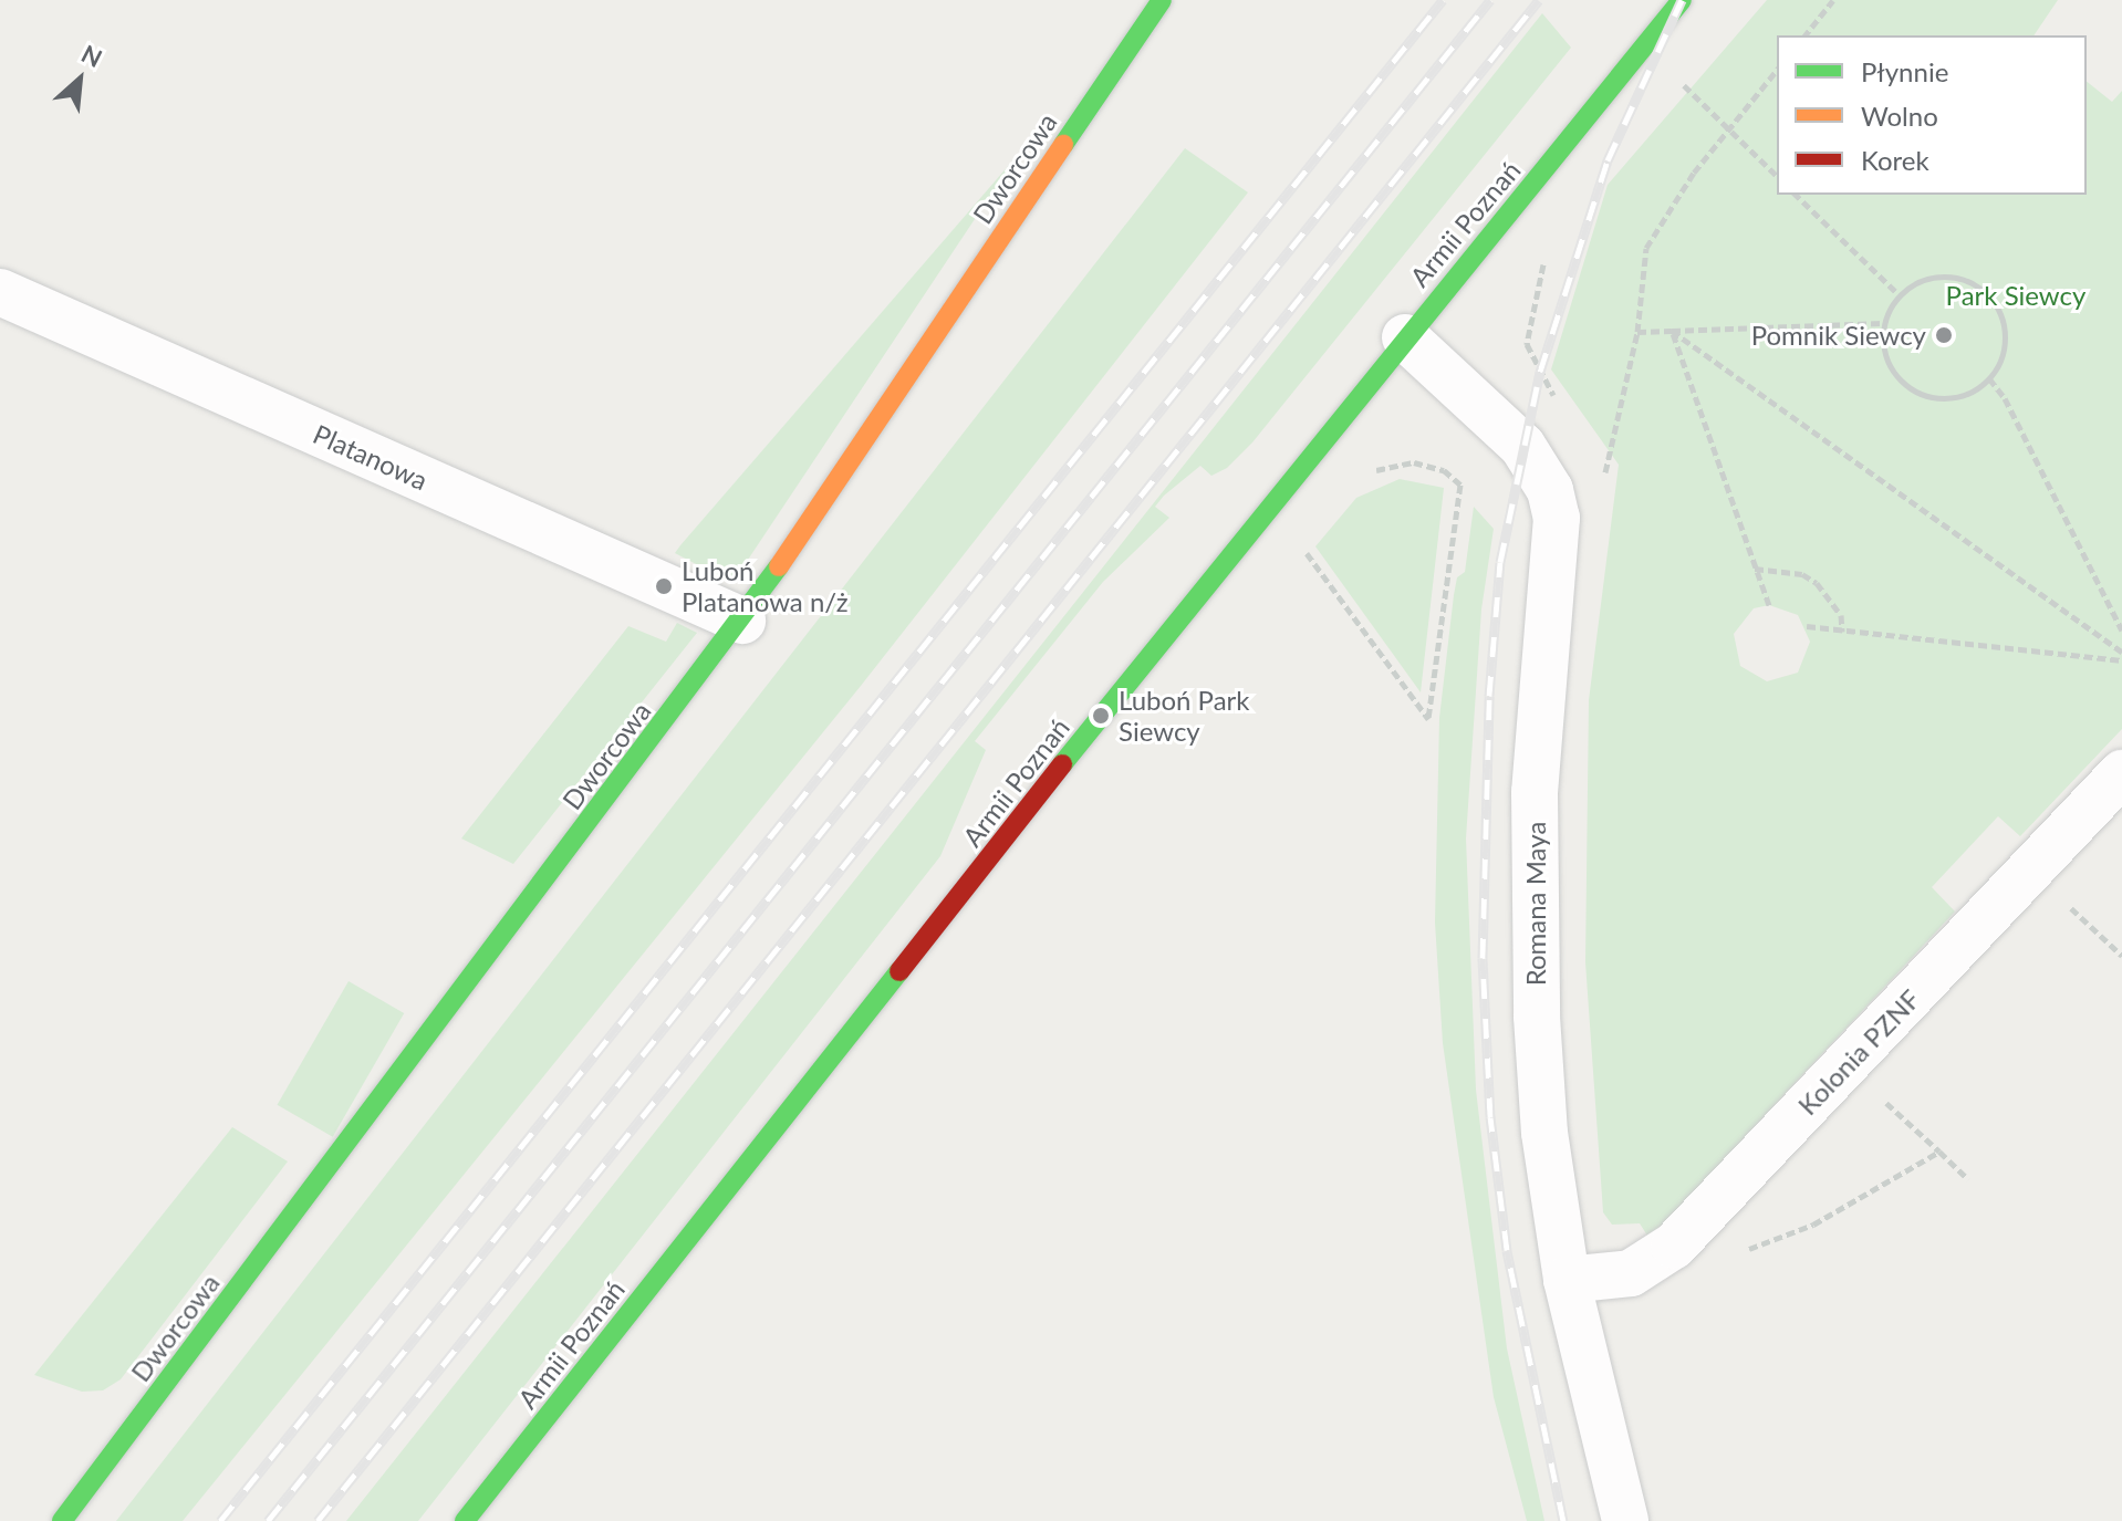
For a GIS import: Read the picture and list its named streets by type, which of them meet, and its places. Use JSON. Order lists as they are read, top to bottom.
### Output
{
  "streets": {
    "main road": ["Dworcowa", "Armii Poznań"],
    "street": ["Platanowa", "Romana Maya", "Kolonia PZNF"]
  },
  "crossings": [
    ["Dworcowa", "Platanowa"],
    ["Armii Poznań", "Romana Maya"],
    ["Romana Maya", "Kolonia PZNF"]
  ],
  "parks": ["Park Siewcy"],
  "places": ["Pomnik Siewcy", "Luboń Platanowa n/ż", "Luboń Park Siewcy"],
  "legend": ["Płynnie", "Wolno", "Korek"],
  "north": "top right"
}
